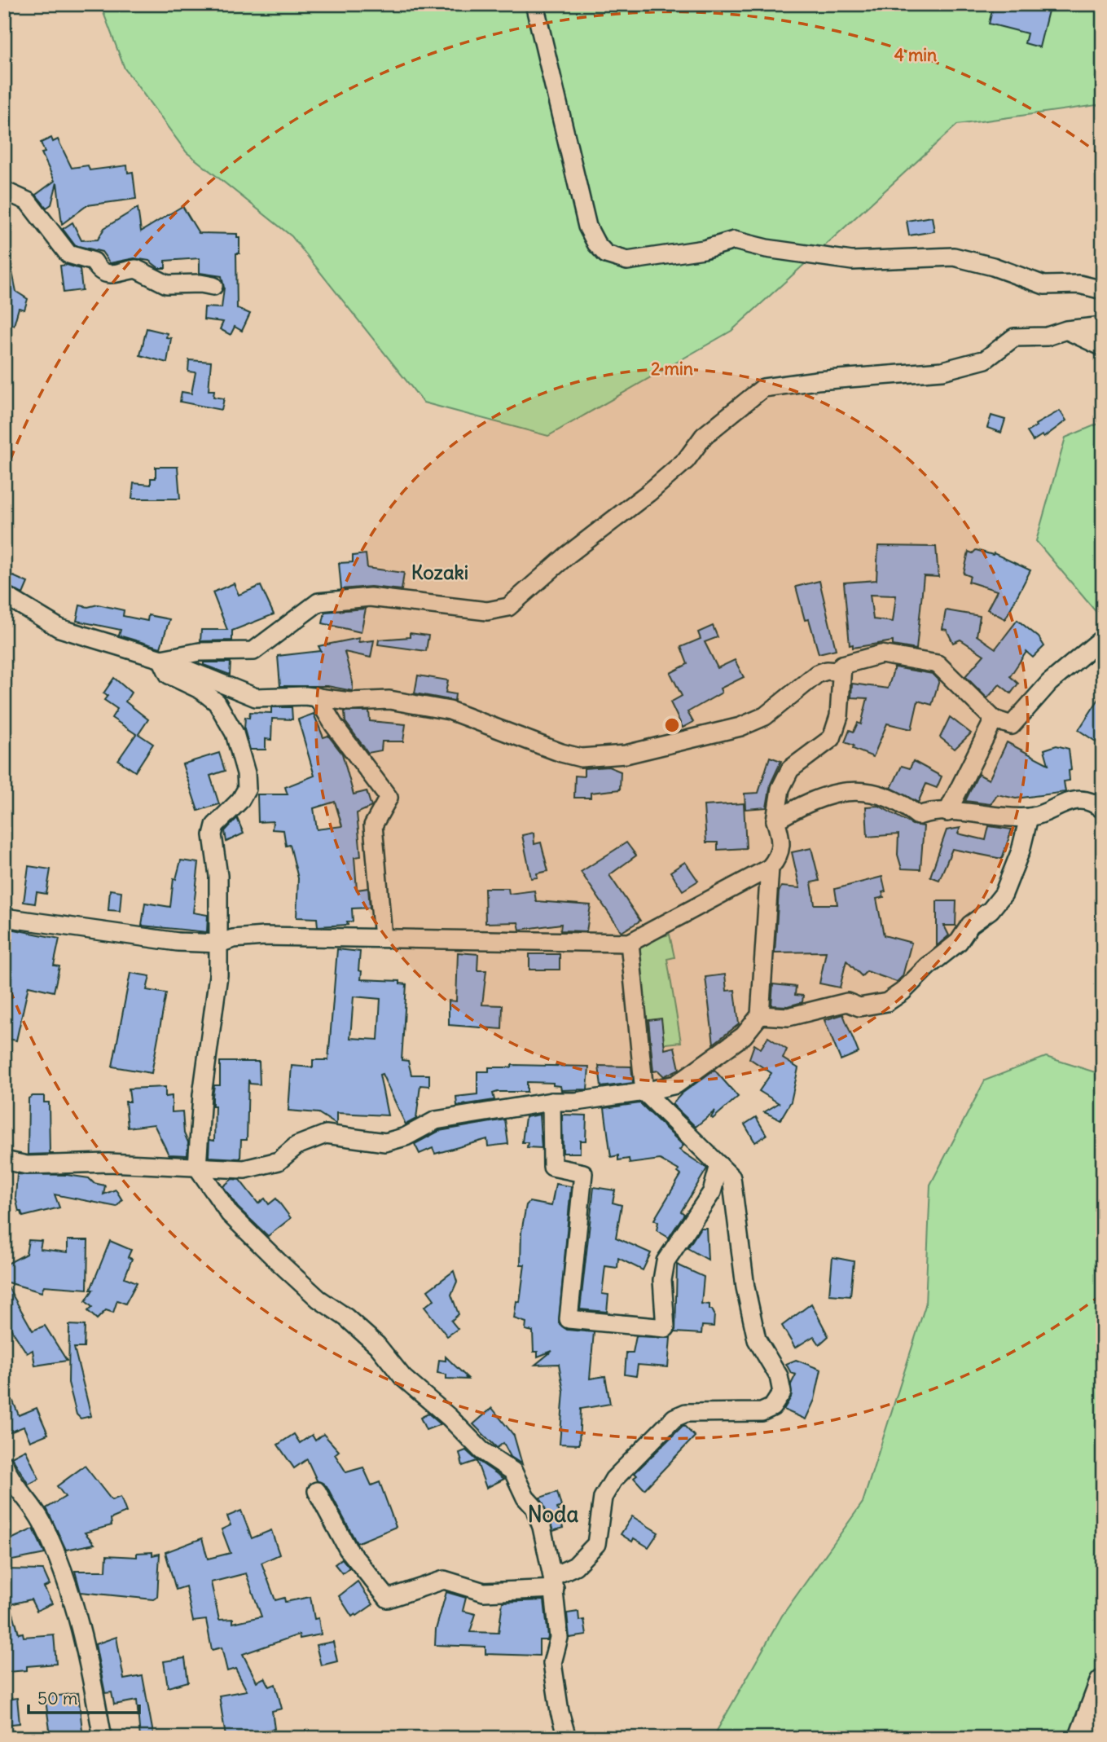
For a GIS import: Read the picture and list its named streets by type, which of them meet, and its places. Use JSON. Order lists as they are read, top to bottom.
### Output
{
  "districts": ["Kozaki", "Noda"],
  "scale_bar": "50 m",
  "rings": ["4 min", "2 min"]
}
